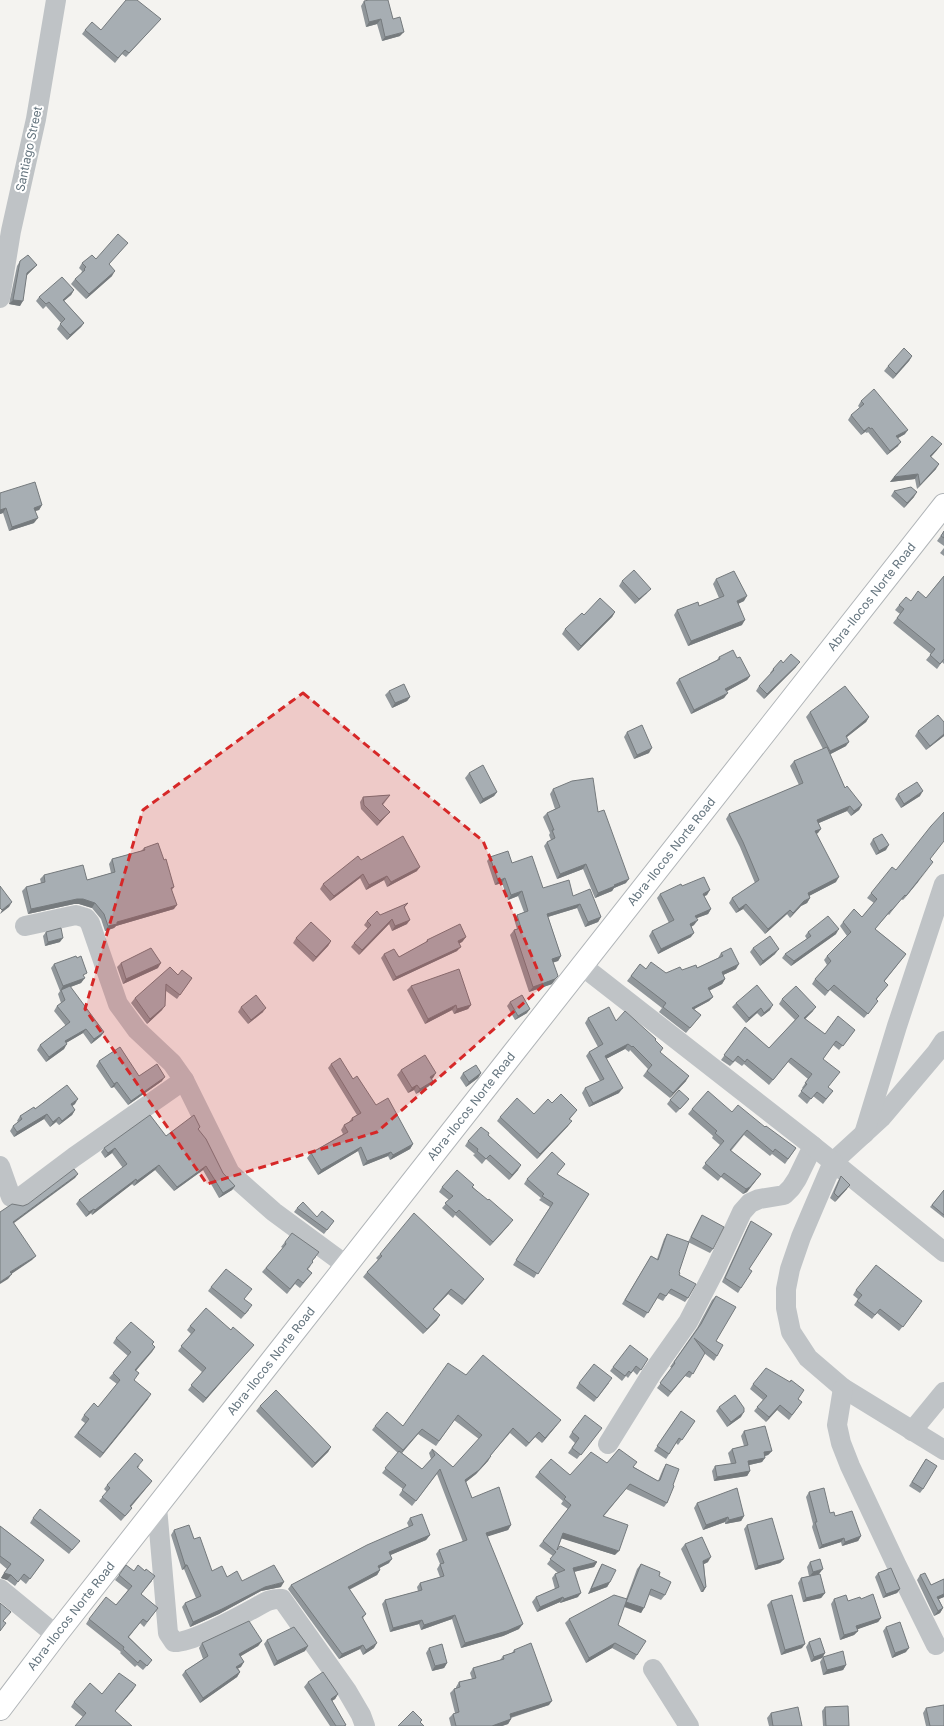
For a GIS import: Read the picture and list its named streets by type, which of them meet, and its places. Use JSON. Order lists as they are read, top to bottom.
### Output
{
  "streets": {
    "main road": ["Abra-Ilocos Norte Road"],
    "street": ["Santiago Street"]
  }
}
